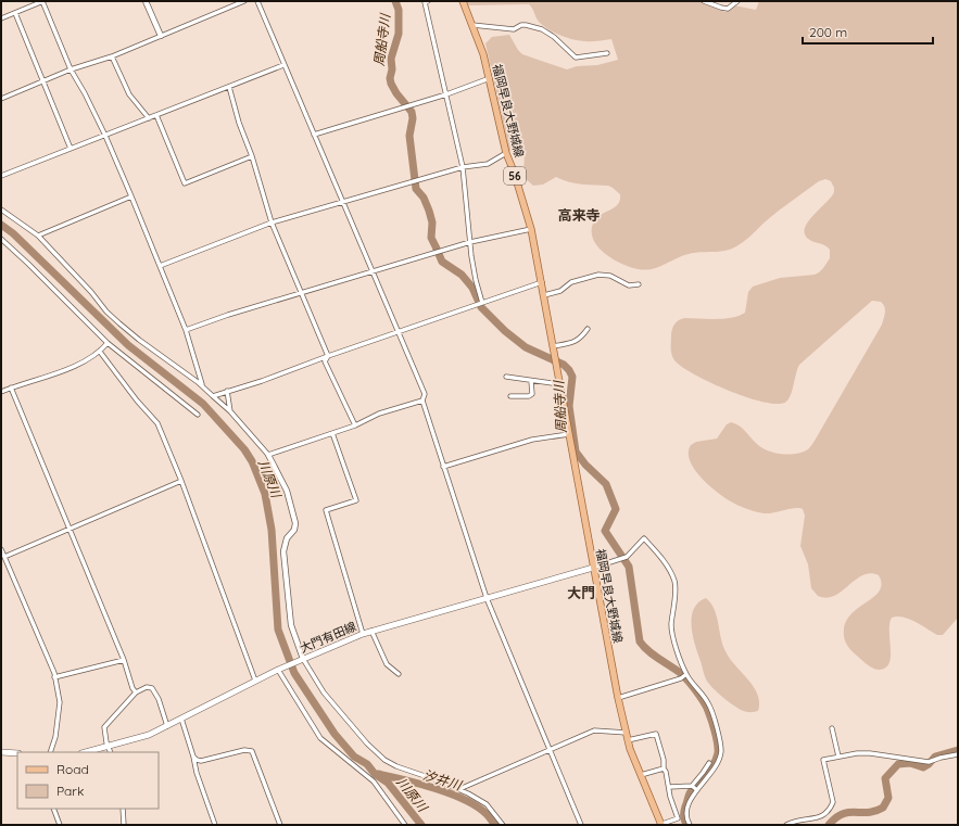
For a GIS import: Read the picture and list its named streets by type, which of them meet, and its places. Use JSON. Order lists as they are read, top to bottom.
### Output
{
  "streets": {
    "main road": ["福岡早良大野城線", "56", "大門有田線"]
  },
  "crossings": [
    ["福岡早良大野城線", "大門有田線"]
  ],
  "districts": ["高来寺", "大門"],
  "water": ["周船寺川", "川原川", "汐井川"],
  "legend": ["Road", "Park"],
  "scale_bar": "200 m"
}
